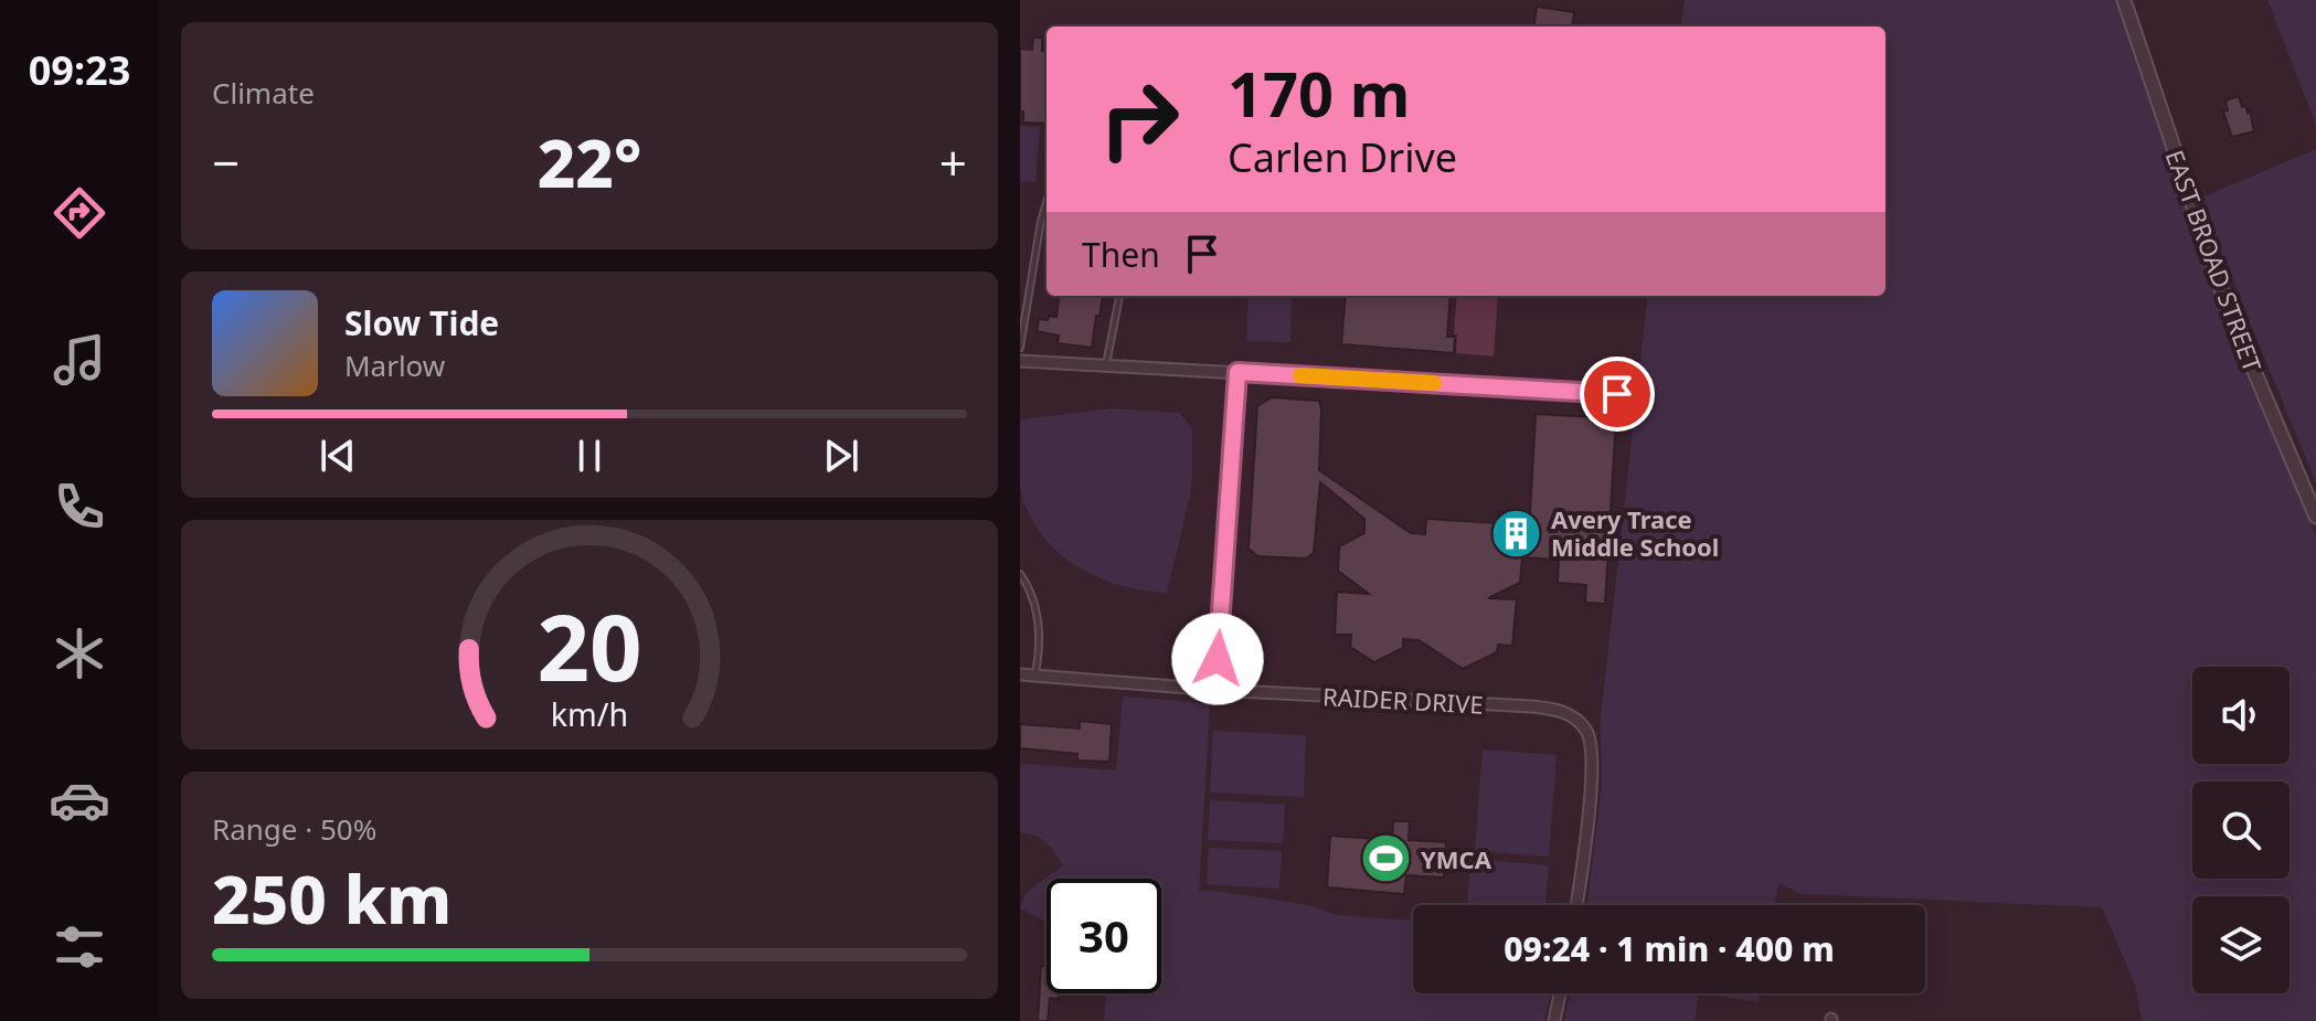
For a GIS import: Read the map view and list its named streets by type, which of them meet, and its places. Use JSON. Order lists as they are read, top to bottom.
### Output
{
  "streets": {
    "street": ["EAST BROAD STREET", "RAIDER DRIVE"]
  },
  "places": {
    "building": ["Avery Trace Middle School"],
    "sports": ["YMCA"]
  },
  "page": {
    "tabs": "09:23",
    "tile": [
      "Climate",
      ["Range · 50%", "250 km"]
    ],
    "turn": ["170 m", "Carlen Drive"],
    "heat": ["−", "22°", "+"],
    "then": "Then",
    "song": ["Slow Tide", "Marlow"],
    "limit": "30",
    "trip": "09:24 · 1 min · 400 m",
    "gauge": ["20", "km/h"]
  }
}
